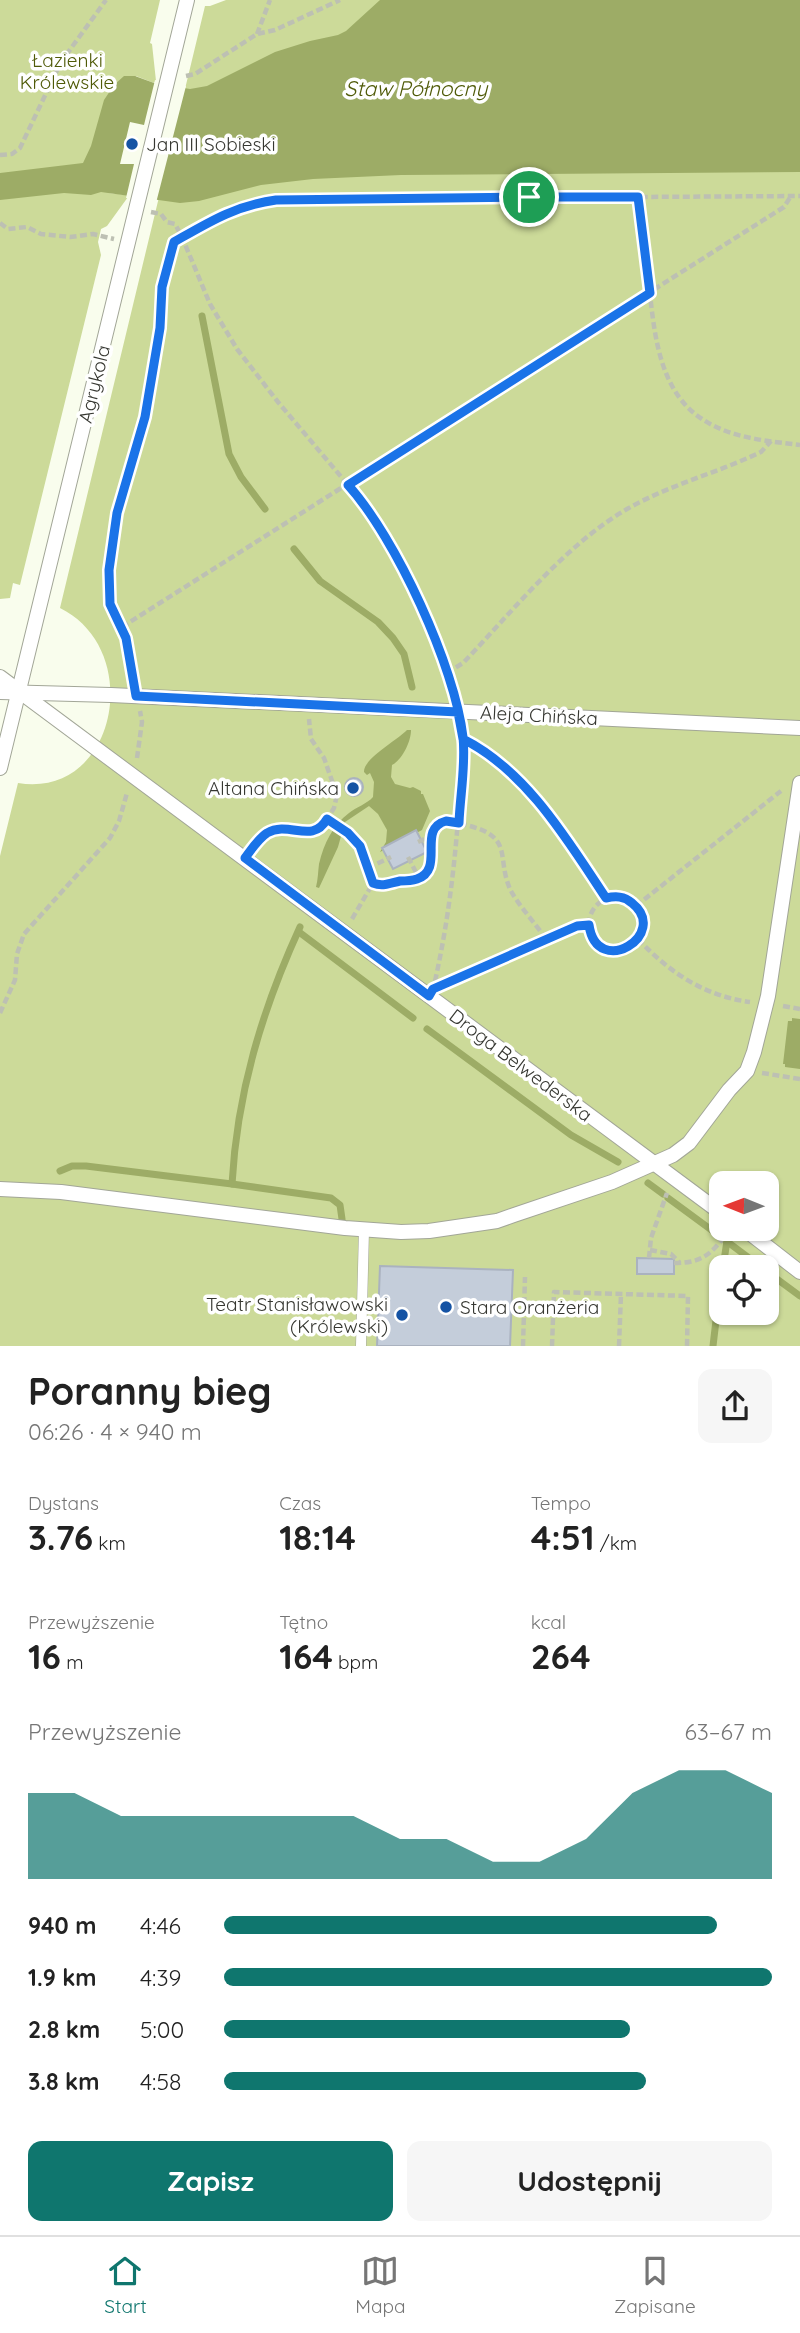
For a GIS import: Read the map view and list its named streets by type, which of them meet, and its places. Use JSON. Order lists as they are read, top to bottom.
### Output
{
  "streets": {
    "street": ["Agrykola", "Aleja Chińska", "Droga Belwederska"]
  },
  "crossings": [
    ["Agrykola", "Aleja Chińska"],
    ["Agrykola", "Droga Belwederska"],
    ["Aleja Chińska", "Droga Belwederska"]
  ],
  "water": ["Staw Północny"],
  "parks": ["Łazienki Królewskie"],
  "places": [
    "Jan III Sobieski",
    "Altana Chińska",
    "Stara Oranżeria",
    "Teatr Stanisławowski (Królewski)"
  ],
  "north": "left",
  "page": {
    "heading": ["Poranny bieg", "06:26 · 4 × 940 m"],
    "stats": [
      ["Dystans", "3.76 km"],
      ["Czas", "18:14"],
      ["Tempo", "4:51 /km"],
      ["Przewyższenie", "16 m"],
      ["Tętno", "164 bpm"],
      ["kcal", "264"]
    ],
    "chart": ["Przewyższenie", "63–67 m"],
    "list": [
      {
        "name": "940 m",
        "note": "4:46"
      },
      {
        "name": "1.9 km",
        "note": "4:39"
      },
      {
        "name": "2.8 km",
        "note": "5:00"
      },
      {
        "name": "3.8 km",
        "note": "4:58"
      }
    ],
    "buttons": ["Zapisz", "Udostępnij"],
    "tabs": ["Start", "Mapa", "Zapisane"]
  }
}
